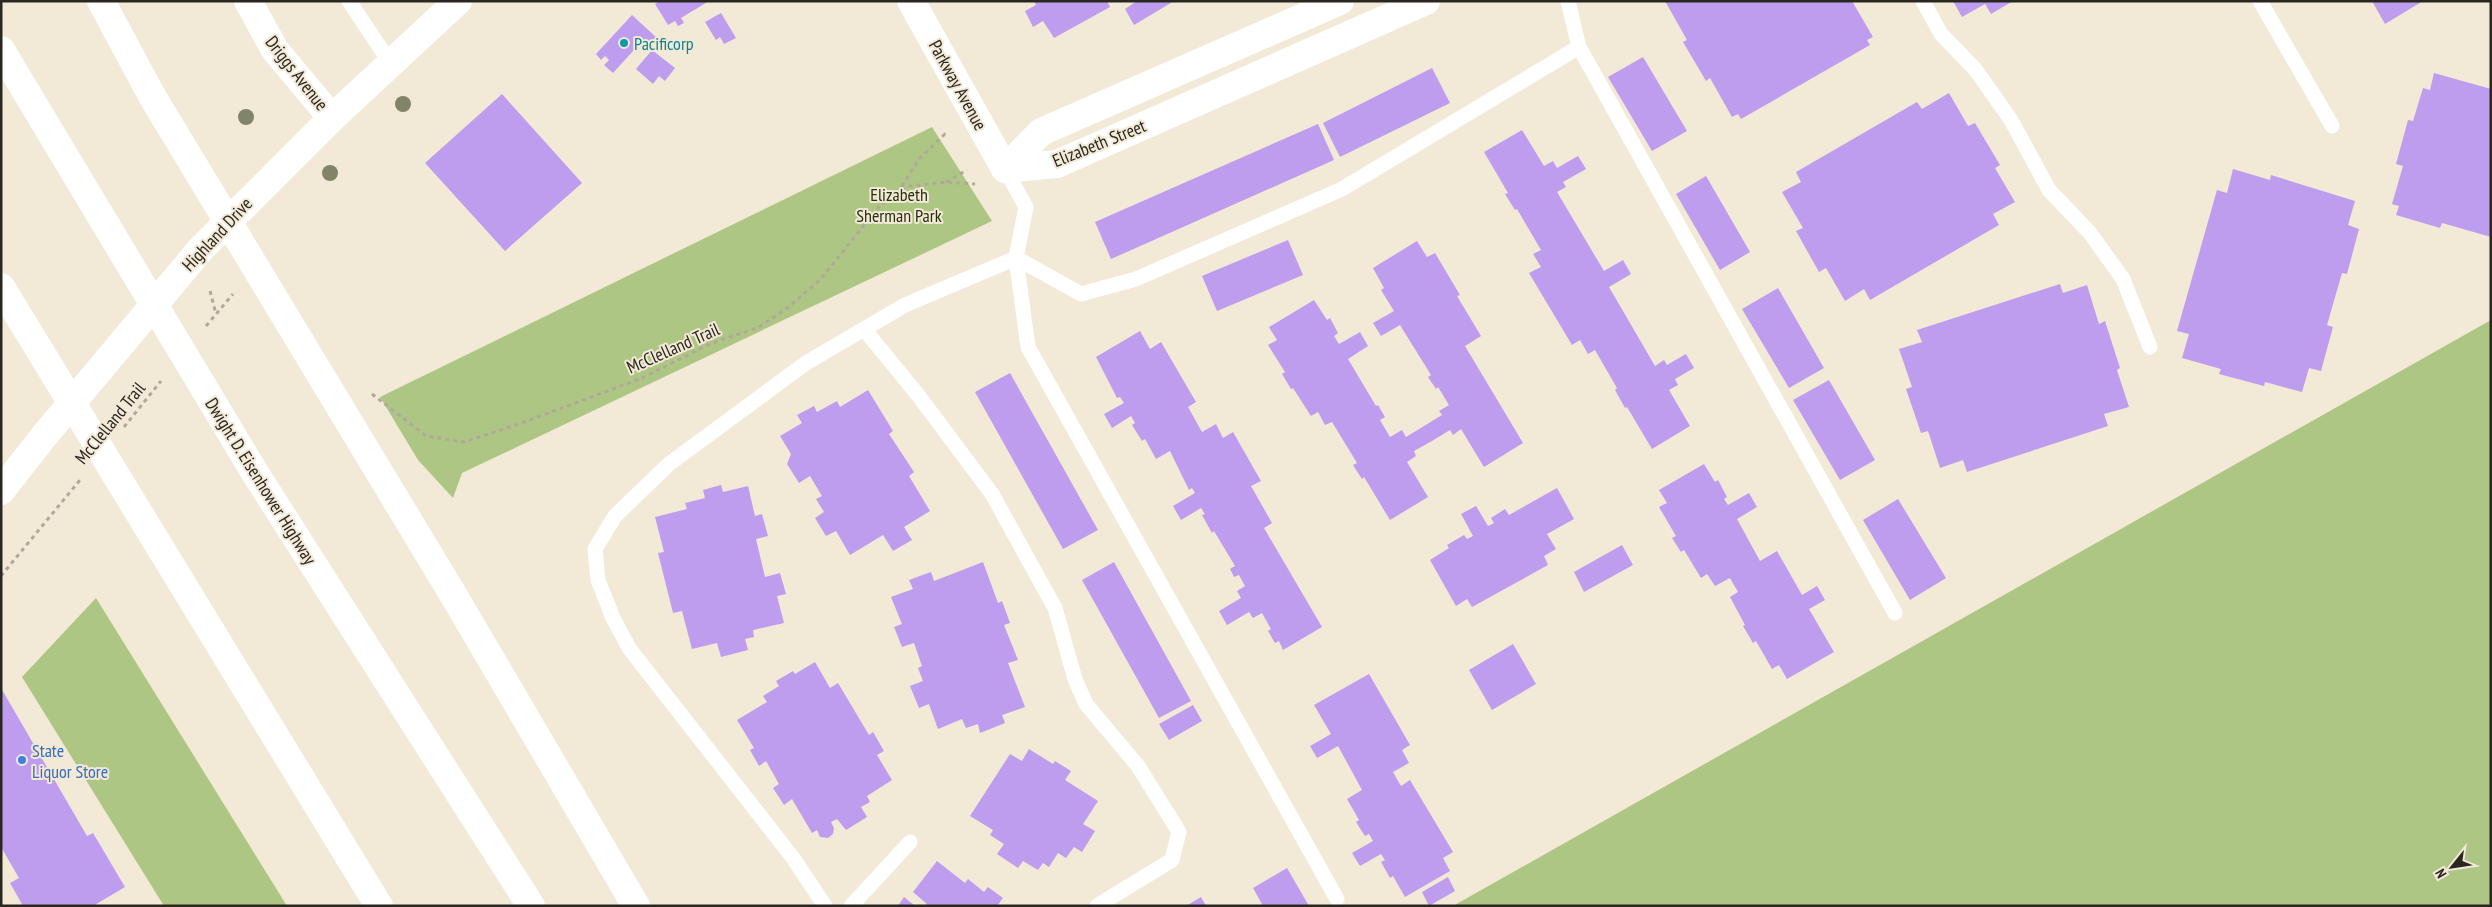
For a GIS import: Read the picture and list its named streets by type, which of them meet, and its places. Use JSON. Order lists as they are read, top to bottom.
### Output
{
  "streets": {
    "main road": [
      "Driggs Avenue",
      "Parkway Avenue",
      "Elizabeth Street",
      "Highland Drive",
      "Dwight D. Eisenhower Highway"
    ],
    "path": ["McClelland Trail"]
  },
  "crossings": [
    ["Driggs Avenue", "Highland Drive"],
    ["Parkway Avenue", "Elizabeth Street"]
  ],
  "parks": ["Elizabeth Sherman Park"],
  "places": ["Pacificorp", "State Liquor Store"],
  "north": "bottom left"
}
